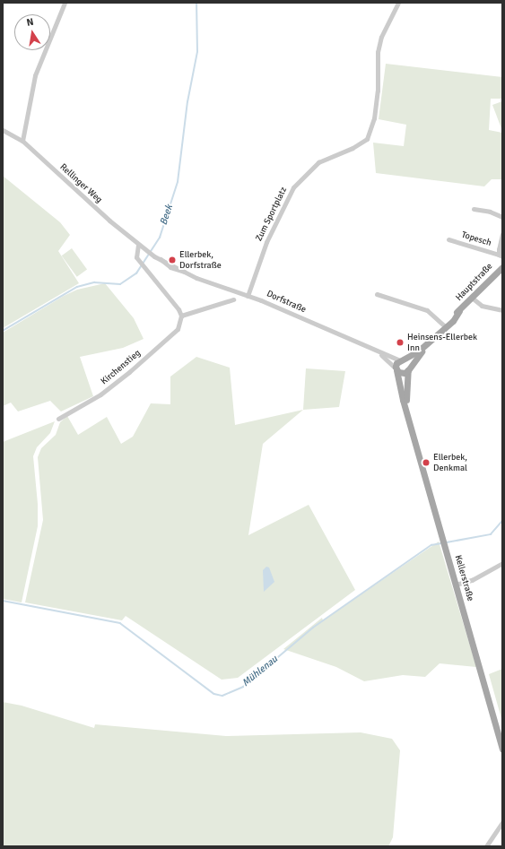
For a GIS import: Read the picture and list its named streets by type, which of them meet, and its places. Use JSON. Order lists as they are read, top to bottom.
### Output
{
  "streets": {
    "main road": ["Hauptstraße", "Kellerstraße"],
    "street": [
      "Rellinger Weg",
      "Zum Sportplatz",
      "Topesch",
      "Dorfstraße",
      "Kirchenstieg"
    ]
  },
  "crossings": [
    ["Rellinger Weg", "Dorfstraße"],
    ["Zum Sportplatz", "Dorfstraße"],
    ["Hauptstraße", "Dorfstraße"],
    ["Hauptstraße", "Kellerstraße"],
    ["Dorfstraße", "Kellerstraße"]
  ],
  "water": ["Beek", "Mühlenau"],
  "places": ["Ellerbek, Dorfstraße", "Heinsens-Ellerbek Inn", "Ellerbek, Denkmal"],
  "north": "top"
}
